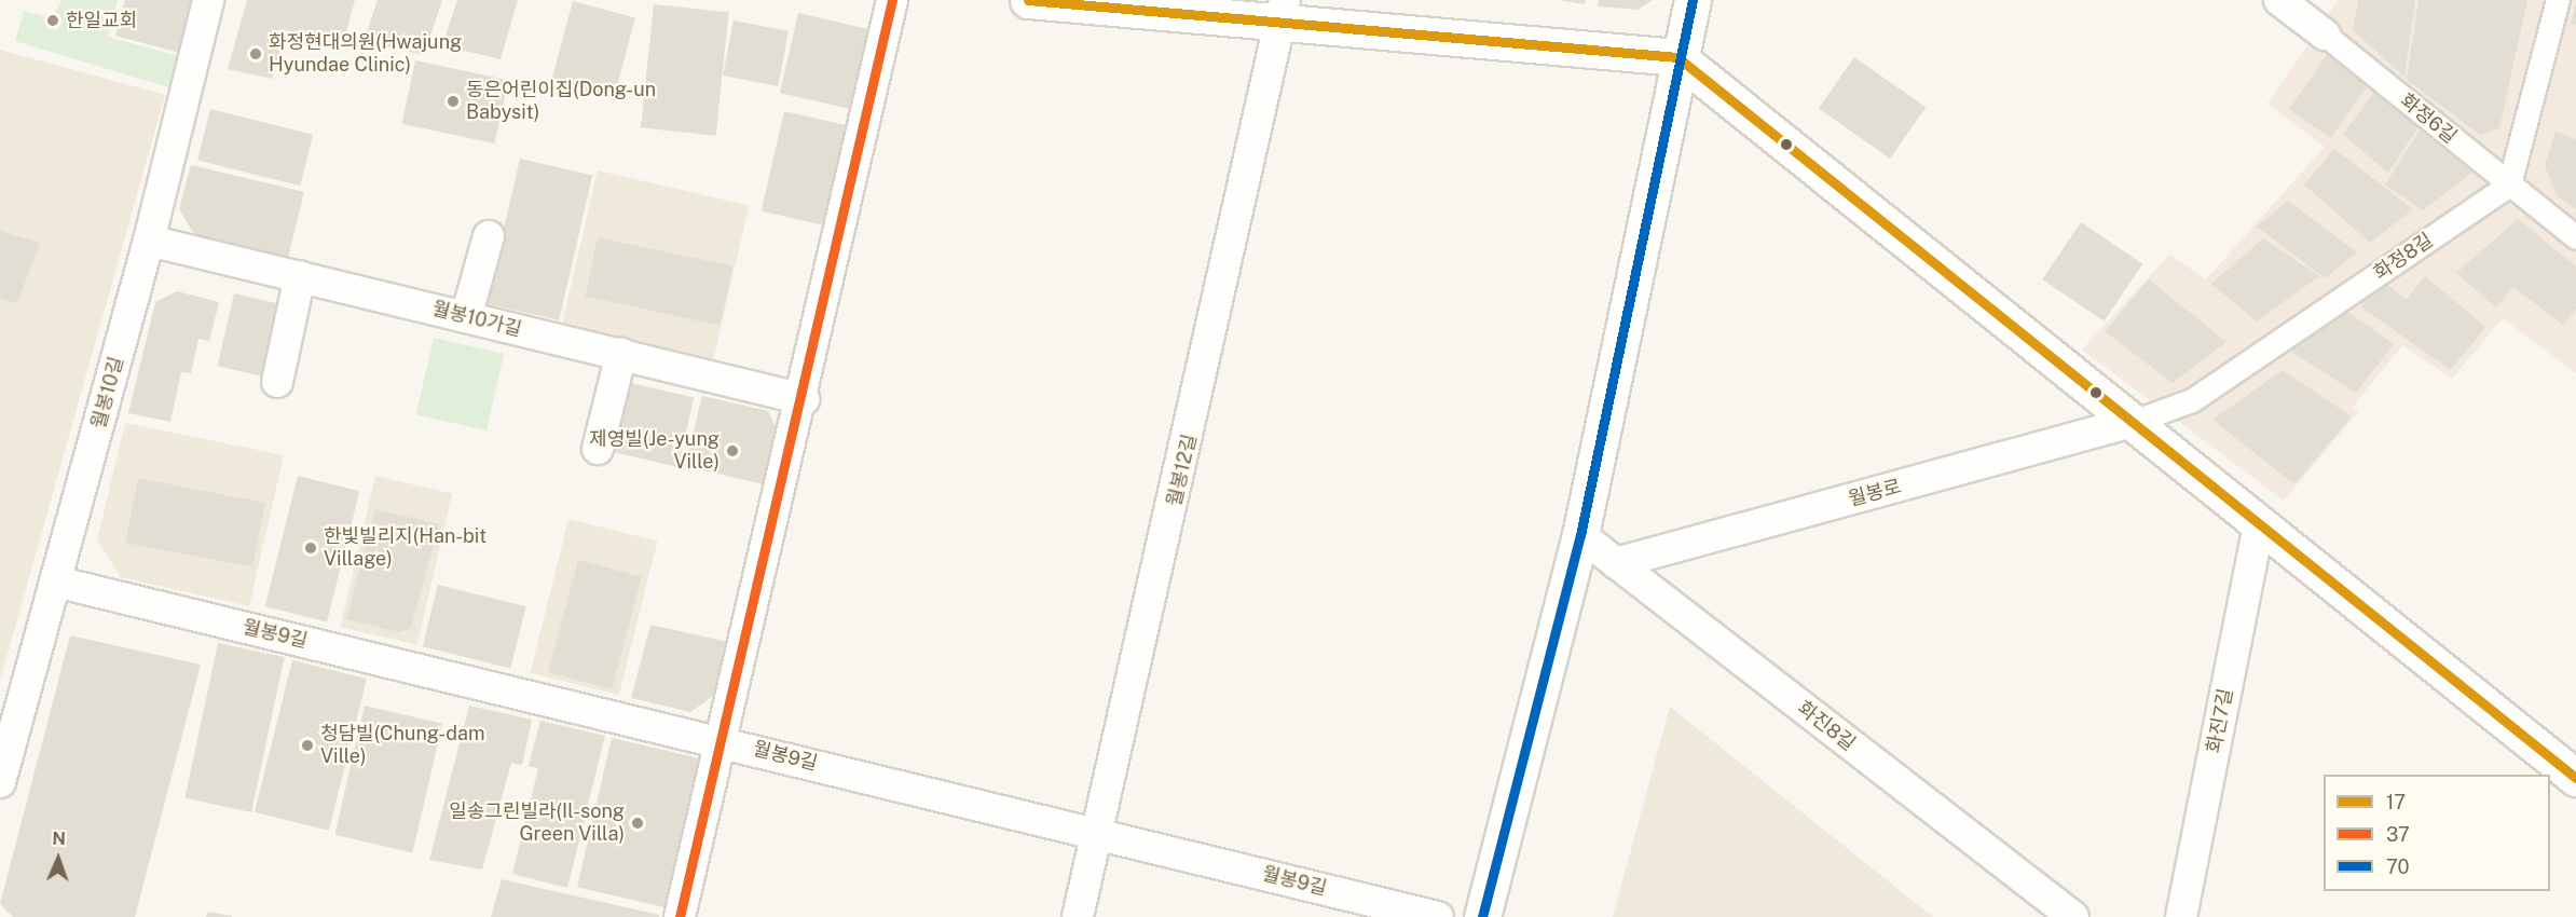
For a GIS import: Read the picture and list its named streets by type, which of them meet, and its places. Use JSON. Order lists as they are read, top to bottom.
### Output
{
  "streets": {
    "street": [
      "화정6길",
      "화정8길",
      "월봉10가길",
      "월봉10길",
      "월봉12길",
      "월봉로",
      "월봉9길",
      "화진7길",
      "화진8길"
    ]
  },
  "crossings": [
    ["화정6길", "화정8길"],
    ["화정8길", "월봉로"],
    ["월봉10가길", "월봉10길"],
    ["월봉10길", "월봉9길"],
    ["월봉12길", "월봉9길"],
    ["월봉로", "화진8길"]
  ],
  "places": [
    "한일교회",
    "화정현대의원(Hwajung Hyundae Clinic)",
    "동은어린이집(Dong-un Babysit)",
    "제영빌(Je-yung Ville)",
    "한빛빌리지(Han-bit Village)",
    "청담빌(Chung-dam Ville)",
    "일송그린빌라(Il-song Green Villa)"
  ],
  "lines": ["transit line 17", "transit line 37", "transit line 70"],
  "legend": ["17", "37", "70"],
  "north": "top"
}
